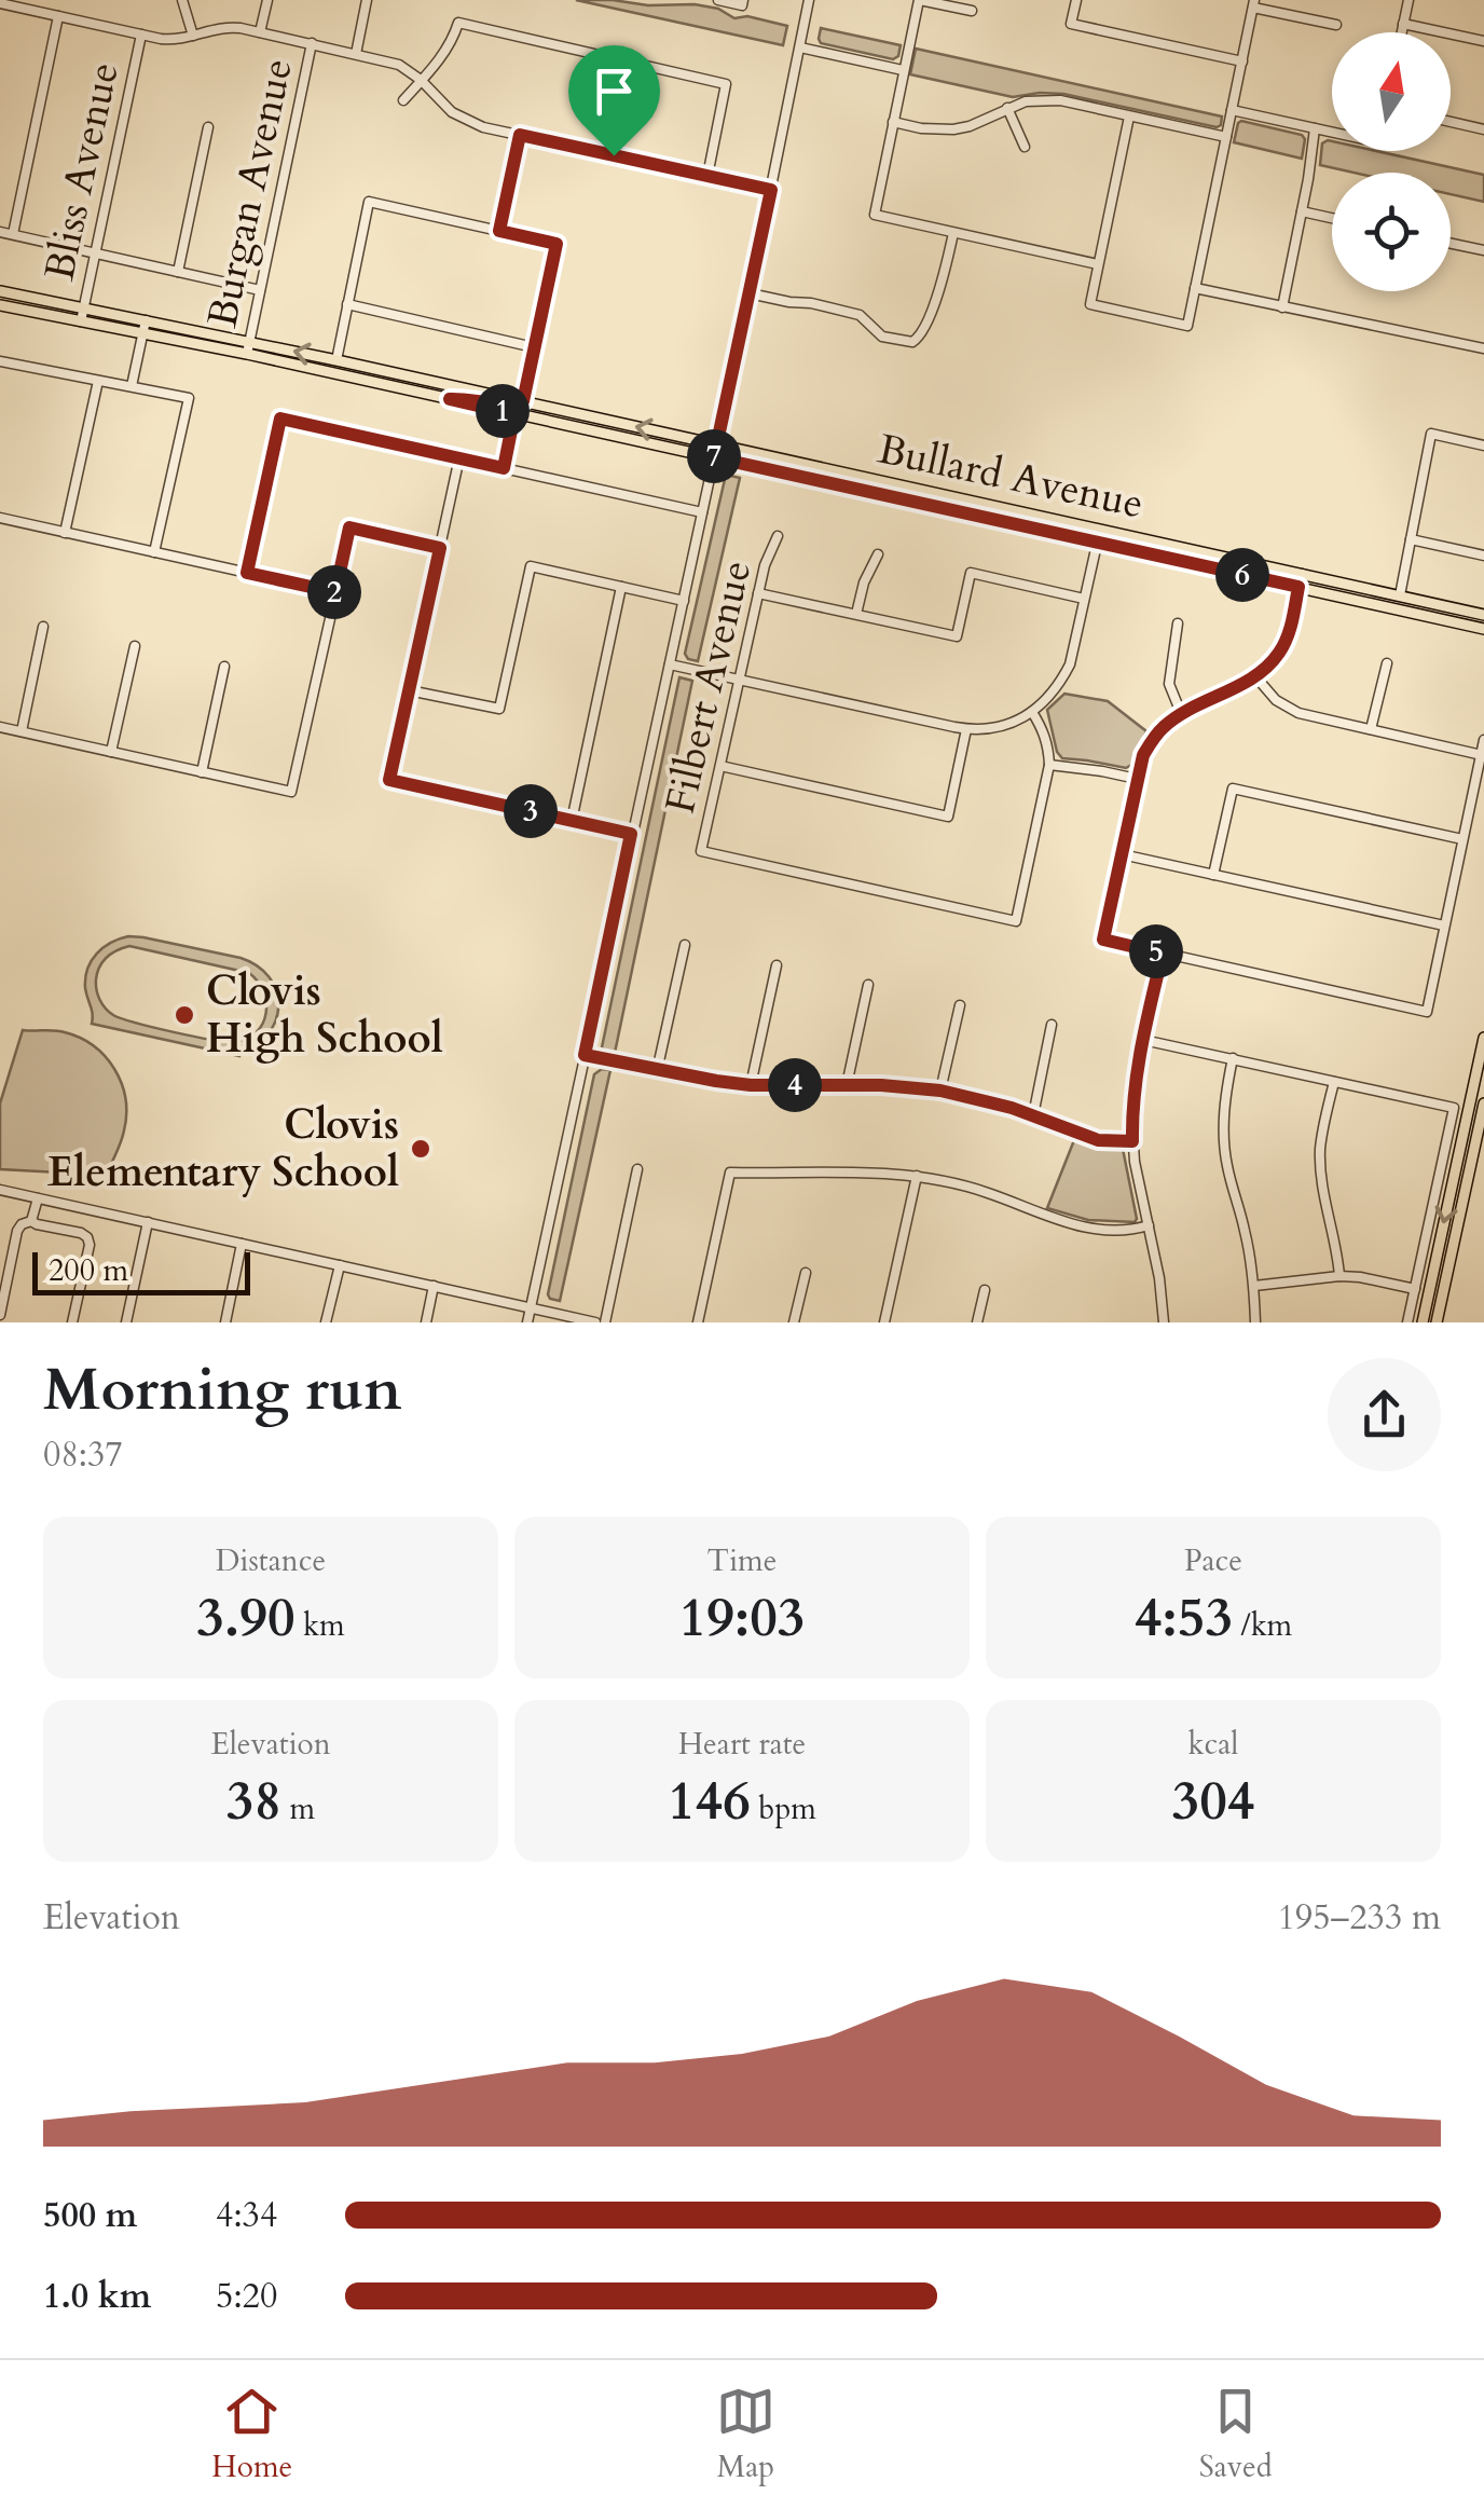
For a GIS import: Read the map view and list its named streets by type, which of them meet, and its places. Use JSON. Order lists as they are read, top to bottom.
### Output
{
  "streets": {
    "main road": ["Bullard Avenue"],
    "street": ["Bliss Avenue", "Burgan Avenue", "Filbert Avenue"]
  },
  "crossings": [
    ["Bliss Avenue", "Bullard Avenue"],
    ["Burgan Avenue", "Bullard Avenue"]
  ],
  "places": ["Clovis High School", "Clovis Elementary School"],
  "scale_bar": "200 m",
  "north": "top",
  "page": {
    "pins": [
      "1",
      "7",
      "6",
      "2",
      "3",
      "5",
      "4"
    ],
    "scale": "200 m",
    "heading": ["Morning run", "08:37"],
    "stats": [
      ["Distance", "3.90 km"],
      ["Time", "19:03"],
      ["Pace", "4:53 /km"],
      ["Elevation", "38 m"],
      ["Heart rate", "146 bpm"],
      ["kcal", "304"]
    ],
    "chart": ["Elevation", "195–233 m"],
    "list": [
      {
        "name": "500 m",
        "note": "4:34"
      },
      {
        "name": "1.0 km",
        "note": "5:20"
      }
    ],
    "tabs": ["Home", "Map", "Saved"]
  }
}
